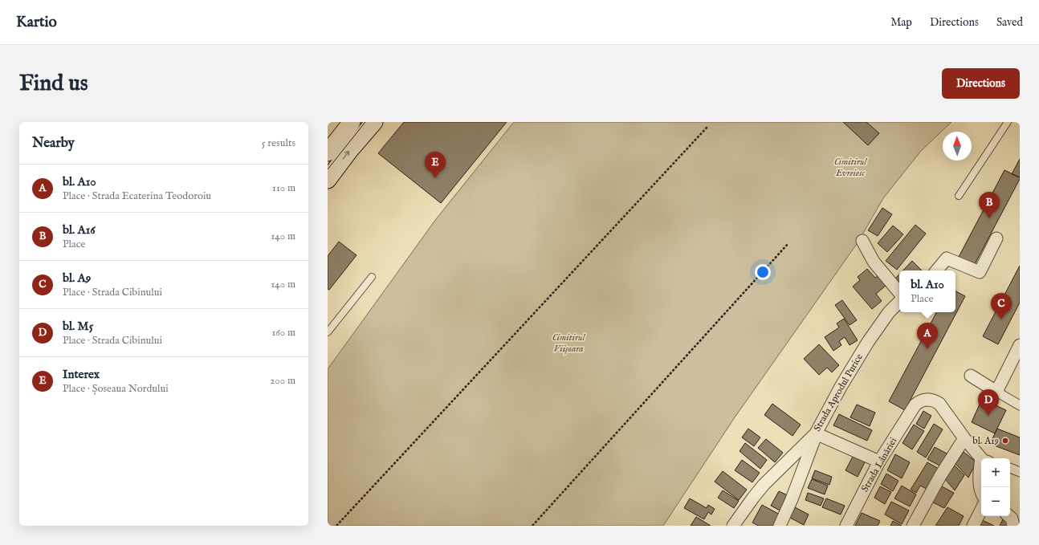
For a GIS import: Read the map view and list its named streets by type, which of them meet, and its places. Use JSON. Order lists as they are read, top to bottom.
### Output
{
  "streets": {
    "street": ["Strada Aprodul Purice", "Strada Lânăriei"]
  },
  "parks": ["Cimitirul Evreiesc", "Cimitirul Viișoara"],
  "places": ["bl. A19"],
  "north": "top",
  "page": {
    "header": "Kartio",
    "nav": ["Map", "Directions", "Saved"],
    "buttons": "Directions",
    "title": "Find us",
    "heading": ["Nearby", "5 results"],
    "pins": [
      "E",
      "B",
      "C",
      "A",
      "D"
    ],
    "list": [
      {
        "mark": "A",
        "name": "bl. A10",
        "note": "Place · Strada Ecaterina Teodoroiu",
        "value": "110 m"
      },
      {
        "mark": "B",
        "name": "bl. A16",
        "note": "Place",
        "value": "140 m"
      },
      {
        "mark": "C",
        "name": "bl. A9",
        "note": "Place · Strada Cibinului",
        "value": "140 m"
      },
      {
        "mark": "D",
        "name": "bl. M5",
        "note": "Place · Strada Cibinului",
        "value": "160 m"
      },
      {
        "mark": "E",
        "name": "Interex",
        "note": "Place · Șoseaua Nordului",
        "value": "200 m"
      }
    ],
    "popup": ["bl. A10", "Place"],
    "map_buttons": ["+", "−"]
  }
}
